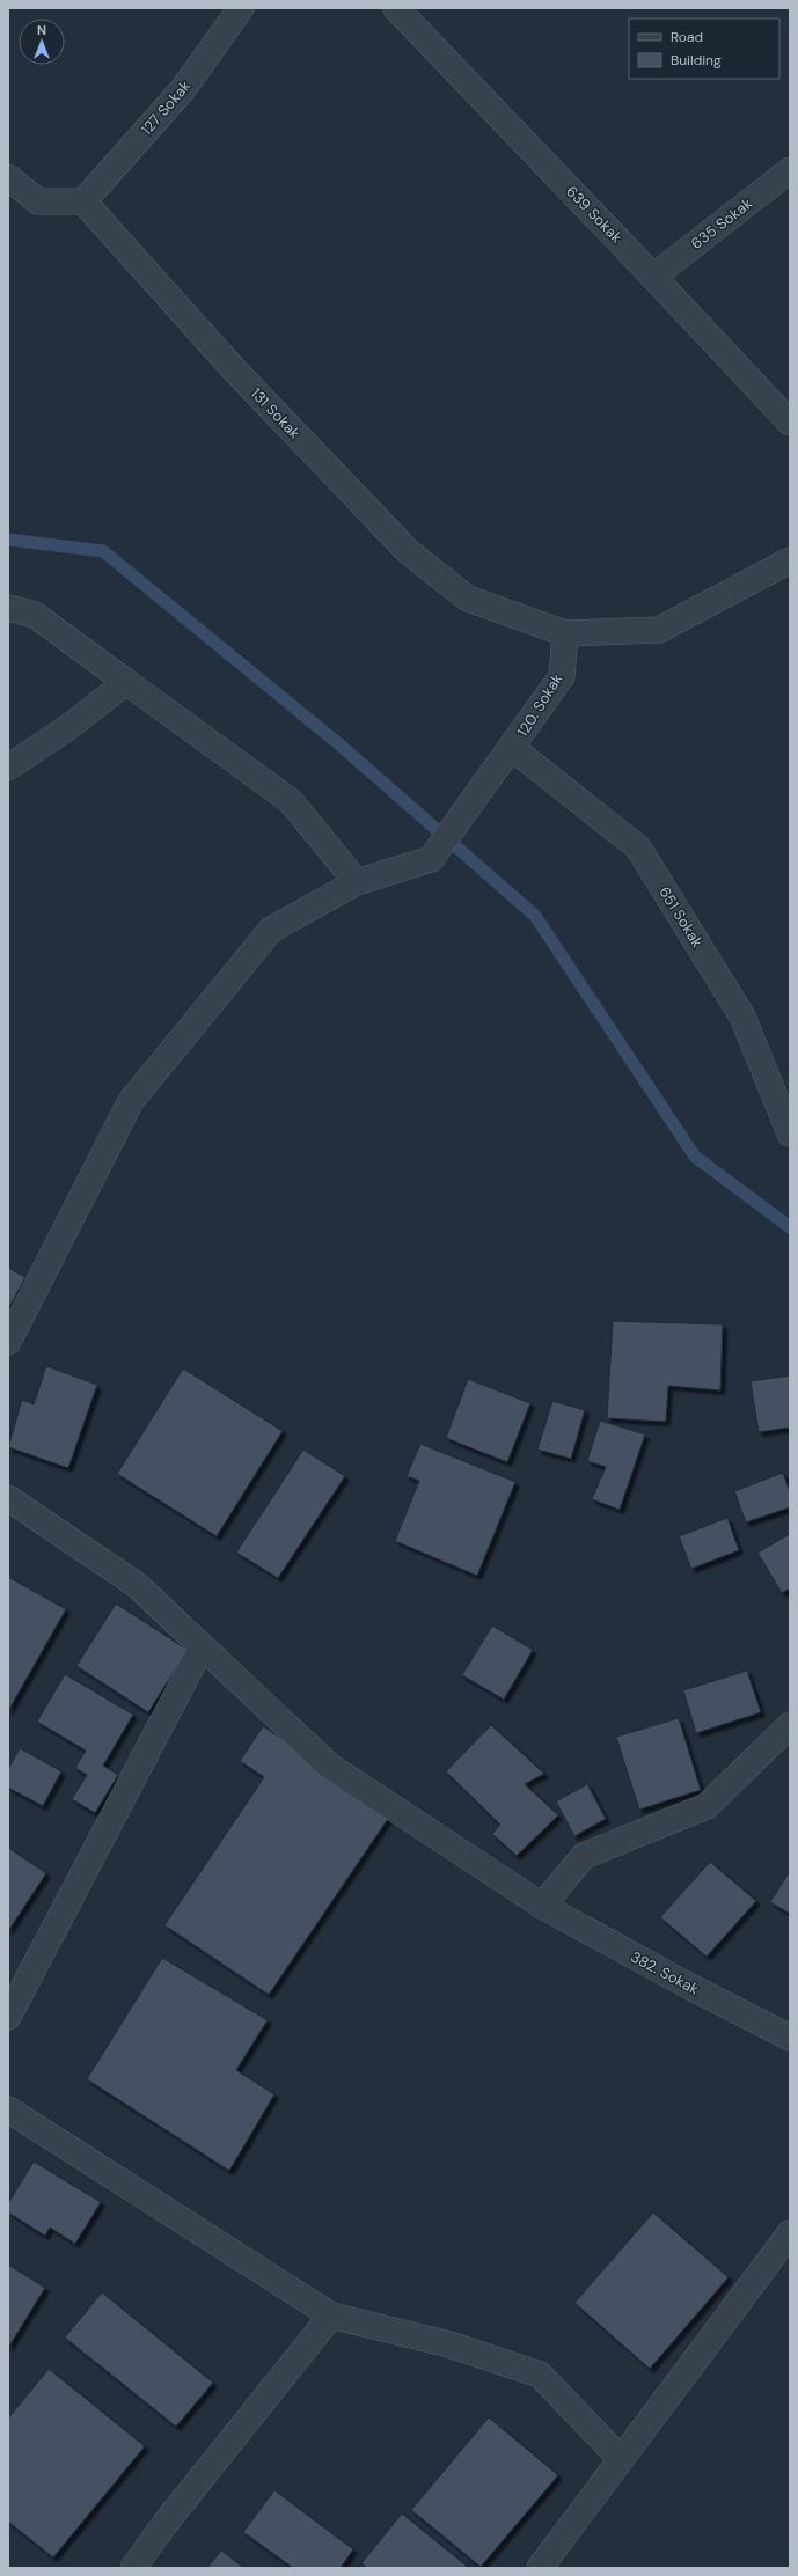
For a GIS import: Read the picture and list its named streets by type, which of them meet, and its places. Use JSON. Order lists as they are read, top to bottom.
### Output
{
  "streets": {
    "street": [
      "127 Sokak",
      "639 Sokak",
      "635 Sokak",
      "131 Sokak",
      "120. Sokak",
      "651 Sokak",
      "382. Sokak"
    ]
  },
  "crossings": [
    ["127 Sokak", "131 Sokak"],
    ["639 Sokak", "635 Sokak"],
    ["131 Sokak", "120. Sokak"],
    ["120. Sokak", "651 Sokak"]
  ],
  "legend": ["Road", "Building"],
  "north": "top"
}
